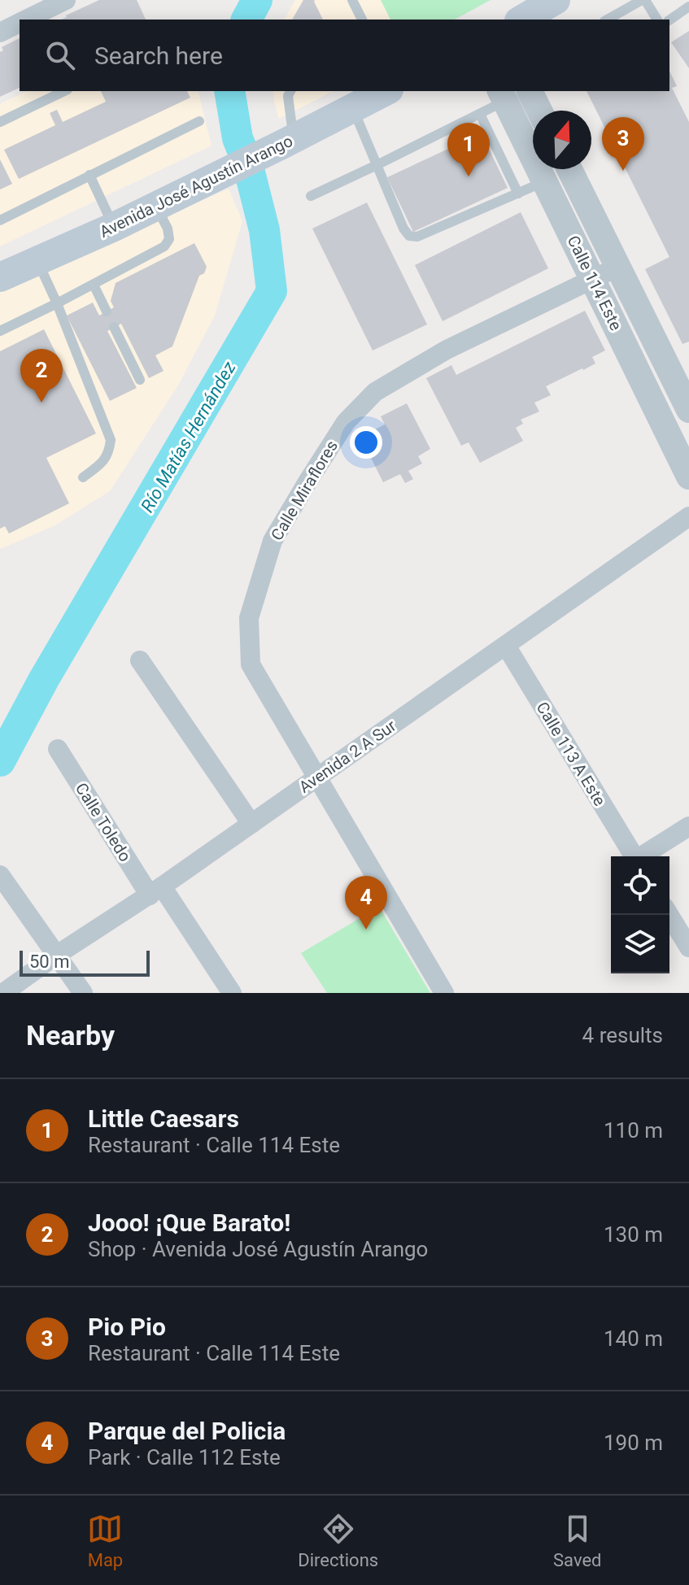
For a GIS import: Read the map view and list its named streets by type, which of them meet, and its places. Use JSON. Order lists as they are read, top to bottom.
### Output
{
  "streets": {
    "main road": ["Avenida José Agustín Arango"],
    "street": [
      "Calle 114 Este",
      "Calle Miraflores",
      "Calle 113 A Este",
      "Avenida 2 A Sur",
      "Calle Toledo"
    ]
  },
  "crossings": [
    ["Calle 114 Este", "Calle Miraflores"],
    ["Calle Miraflores", "Avenida 2 A Sur"],
    ["Calle 113 A Este", "Avenida 2 A Sur"],
    ["Avenida 2 A Sur", "Calle Toledo"]
  ],
  "water": ["Río Matías Hernández"],
  "scale_bar": "50 m",
  "north": "top",
  "page": {
    "search": "Search here",
    "pins": [
      "3",
      "1",
      "2",
      "4"
    ],
    "scale": "50 m",
    "heading": ["Nearby", "4 results"],
    "list": [
      {
        "mark": "1",
        "name": "Little Caesars",
        "note": "Restaurant · Calle 114 Este",
        "value": "110 m"
      },
      {
        "mark": "2",
        "name": "Jooo! ¡Que Barato!",
        "note": "Shop · Avenida José Agustín Arango",
        "value": "130 m"
      },
      {
        "mark": "3",
        "name": "Pio Pio",
        "note": "Restaurant · Calle 114 Este",
        "value": "140 m"
      },
      {
        "mark": "4",
        "name": "Parque del Policia",
        "note": "Park · Calle 112 Este",
        "value": "190 m"
      }
    ],
    "nav": ["Map", "Directions", "Saved"]
  }
}
